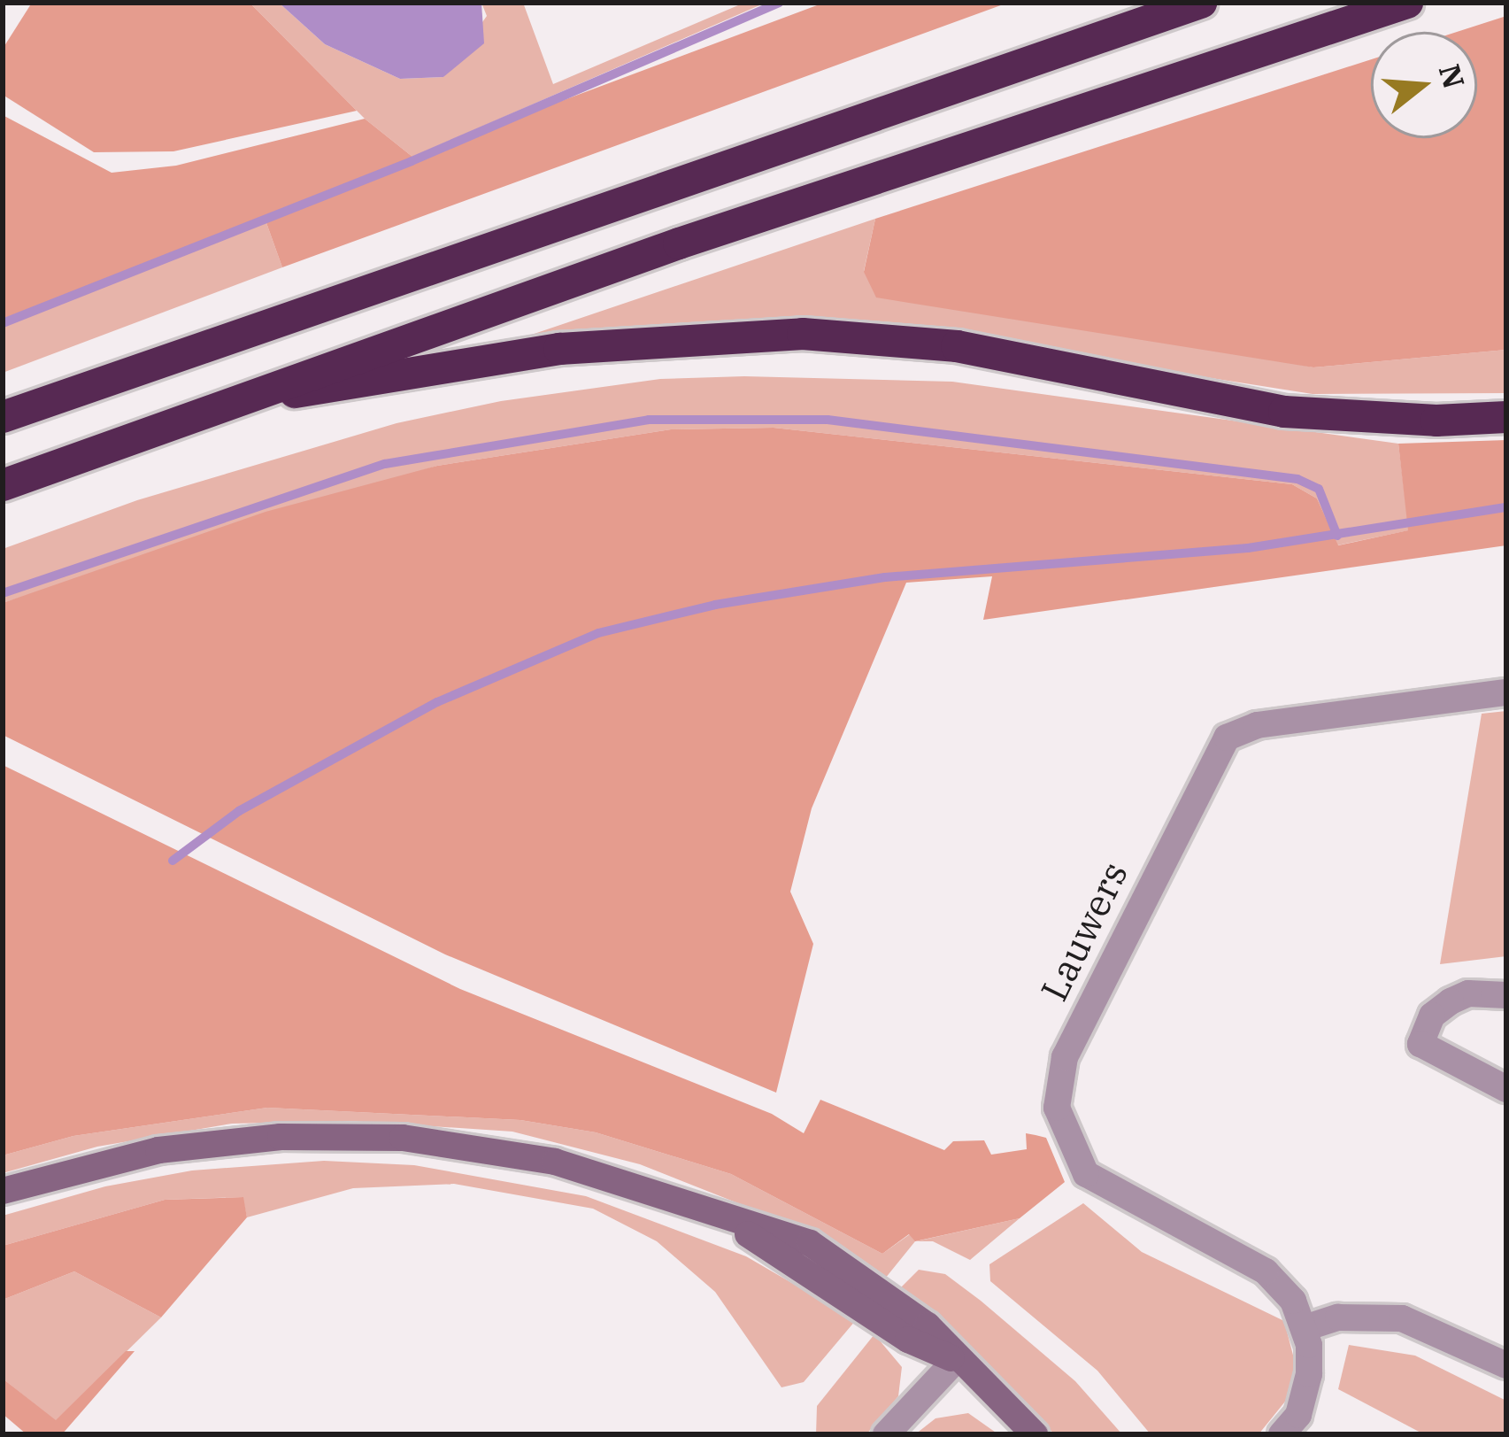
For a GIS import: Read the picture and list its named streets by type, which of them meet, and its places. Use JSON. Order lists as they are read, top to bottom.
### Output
{
  "streets": {
    "street": ["Lauwers"]
  },
  "north": "right"
}
